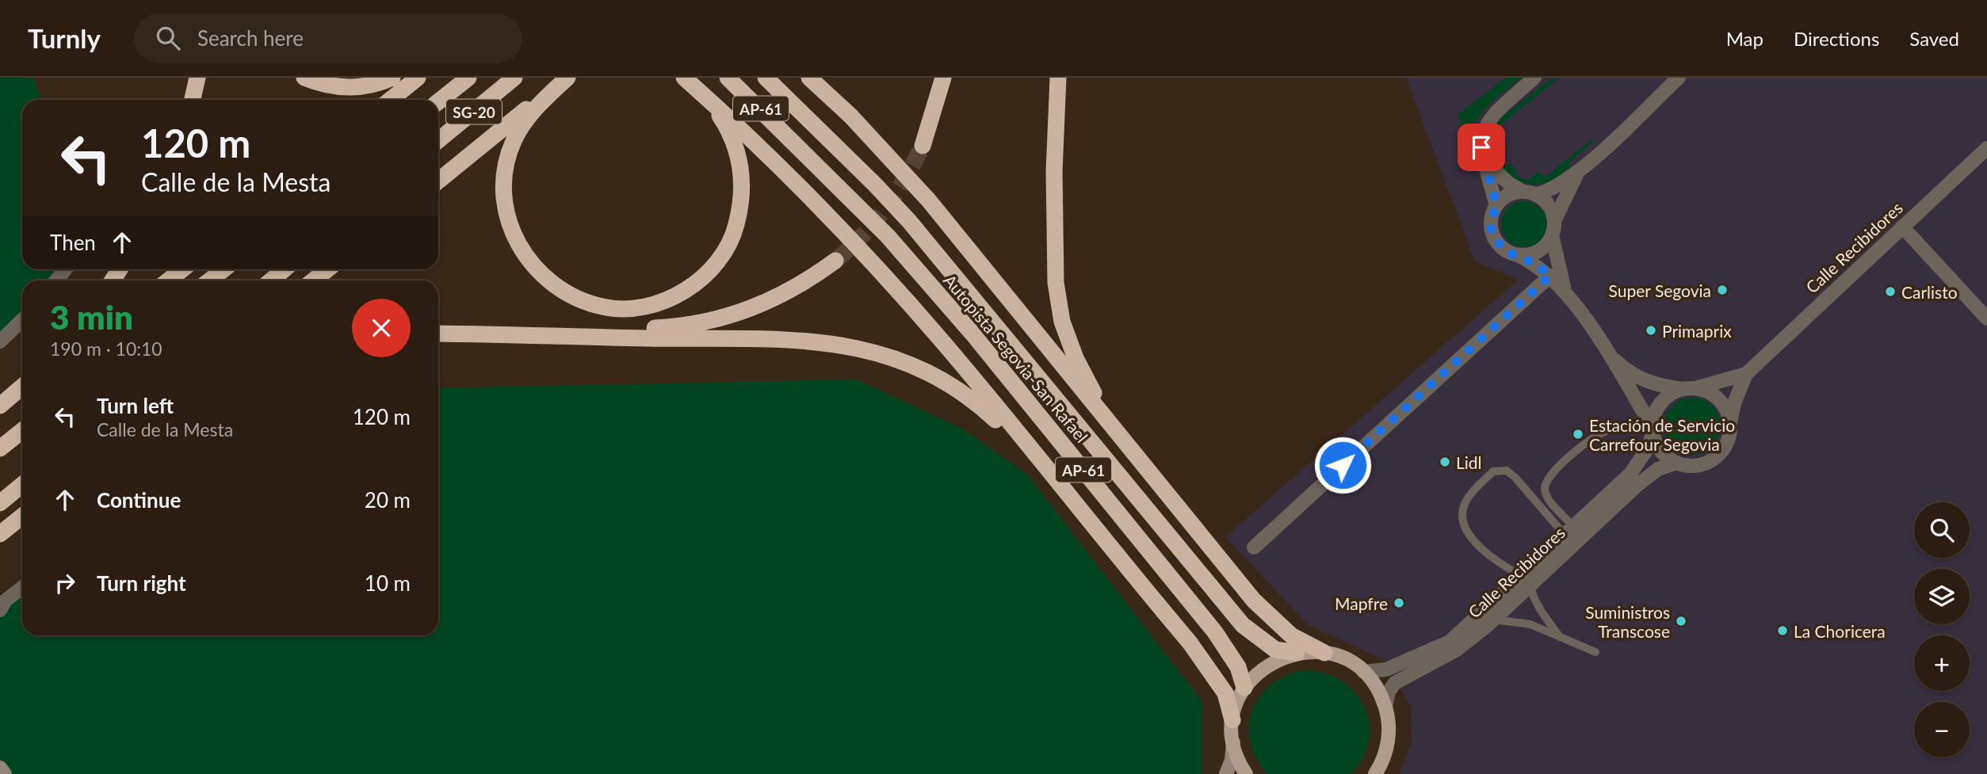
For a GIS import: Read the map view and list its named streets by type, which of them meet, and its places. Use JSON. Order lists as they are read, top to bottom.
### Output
{
  "streets": {
    "highway": ["AP-61", "SG-20", "Autopista Segovia-San Rafael"],
    "street": ["Calle Recibidores"]
  },
  "crossings": [
    ["AP-61", "Calle Recibidores"],
    ["AP-61", "Autopista Segovia-San Rafael"]
  ],
  "places": [
    "Super Segovia",
    "Carlisto",
    "Primaprix",
    "Estación de Servicio Carrefour Segovia",
    "Lidl",
    "Mapfre",
    "Suministros Transcose",
    "La Choricera"
  ],
  "page": {
    "header": "Turnly",
    "search": "Search here",
    "nav": ["Map", "Directions", "Saved"],
    "turn": ["120 m", "Calle de la Mesta"],
    "then": "Then",
    "heading": ["3 min", "190 m · 10:10"],
    "list": [
      {
        "name": "Turn left",
        "note": "Calle de la Mesta",
        "value": "120 m"
      },
      {
        "name": "Continue",
        "value": "20 m"
      },
      {
        "name": "Turn right",
        "value": "10 m"
      }
    ],
    "map_buttons": ["+", "−"]
  }
}
